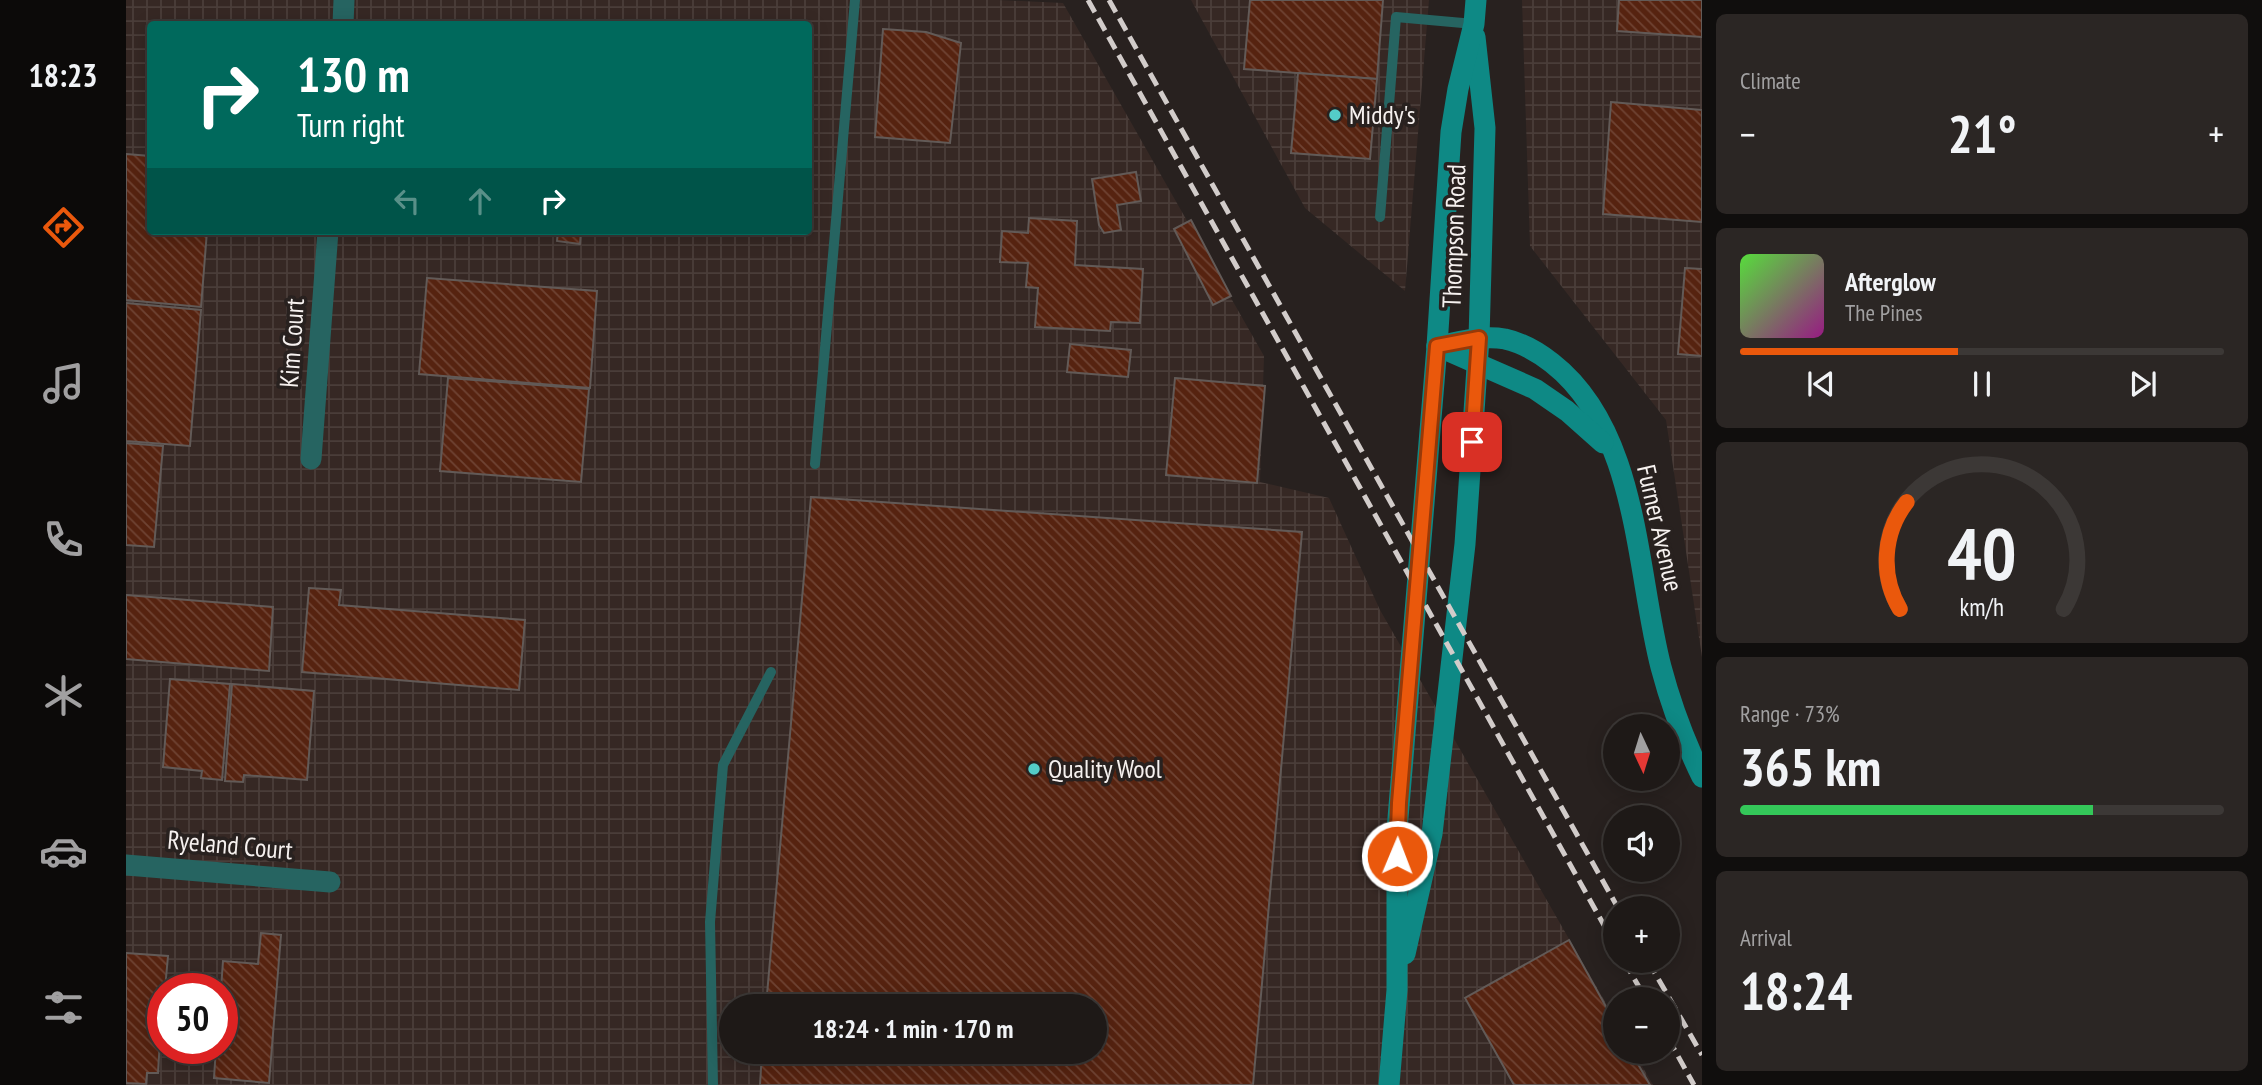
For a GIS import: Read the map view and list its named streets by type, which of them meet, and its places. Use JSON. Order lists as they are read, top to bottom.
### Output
{
  "streets": {
    "main road": ["Thompson Road", "Furner Avenue"],
    "street": ["Kim Court", "Ryeland Court"]
  },
  "crossings": [
    ["Thompson Road", "Furner Avenue"]
  ],
  "places": ["Middy's", "Quality Wool"],
  "north": "bottom",
  "page": {
    "tabs": "18:23",
    "tile": [
      "Climate",
      ["Range · 73%", "365 km"],
      ["Arrival", "18:24"]
    ],
    "turn": ["130 m", "Turn right"],
    "heat": ["−", "21°", "+"],
    "song": ["Afterglow", "The Pines"],
    "map_buttons": ["+", "−"],
    "limit": "50",
    "trip": "18:24 · 1 min · 170 m",
    "gauge": ["40", "km/h"]
  }
}
